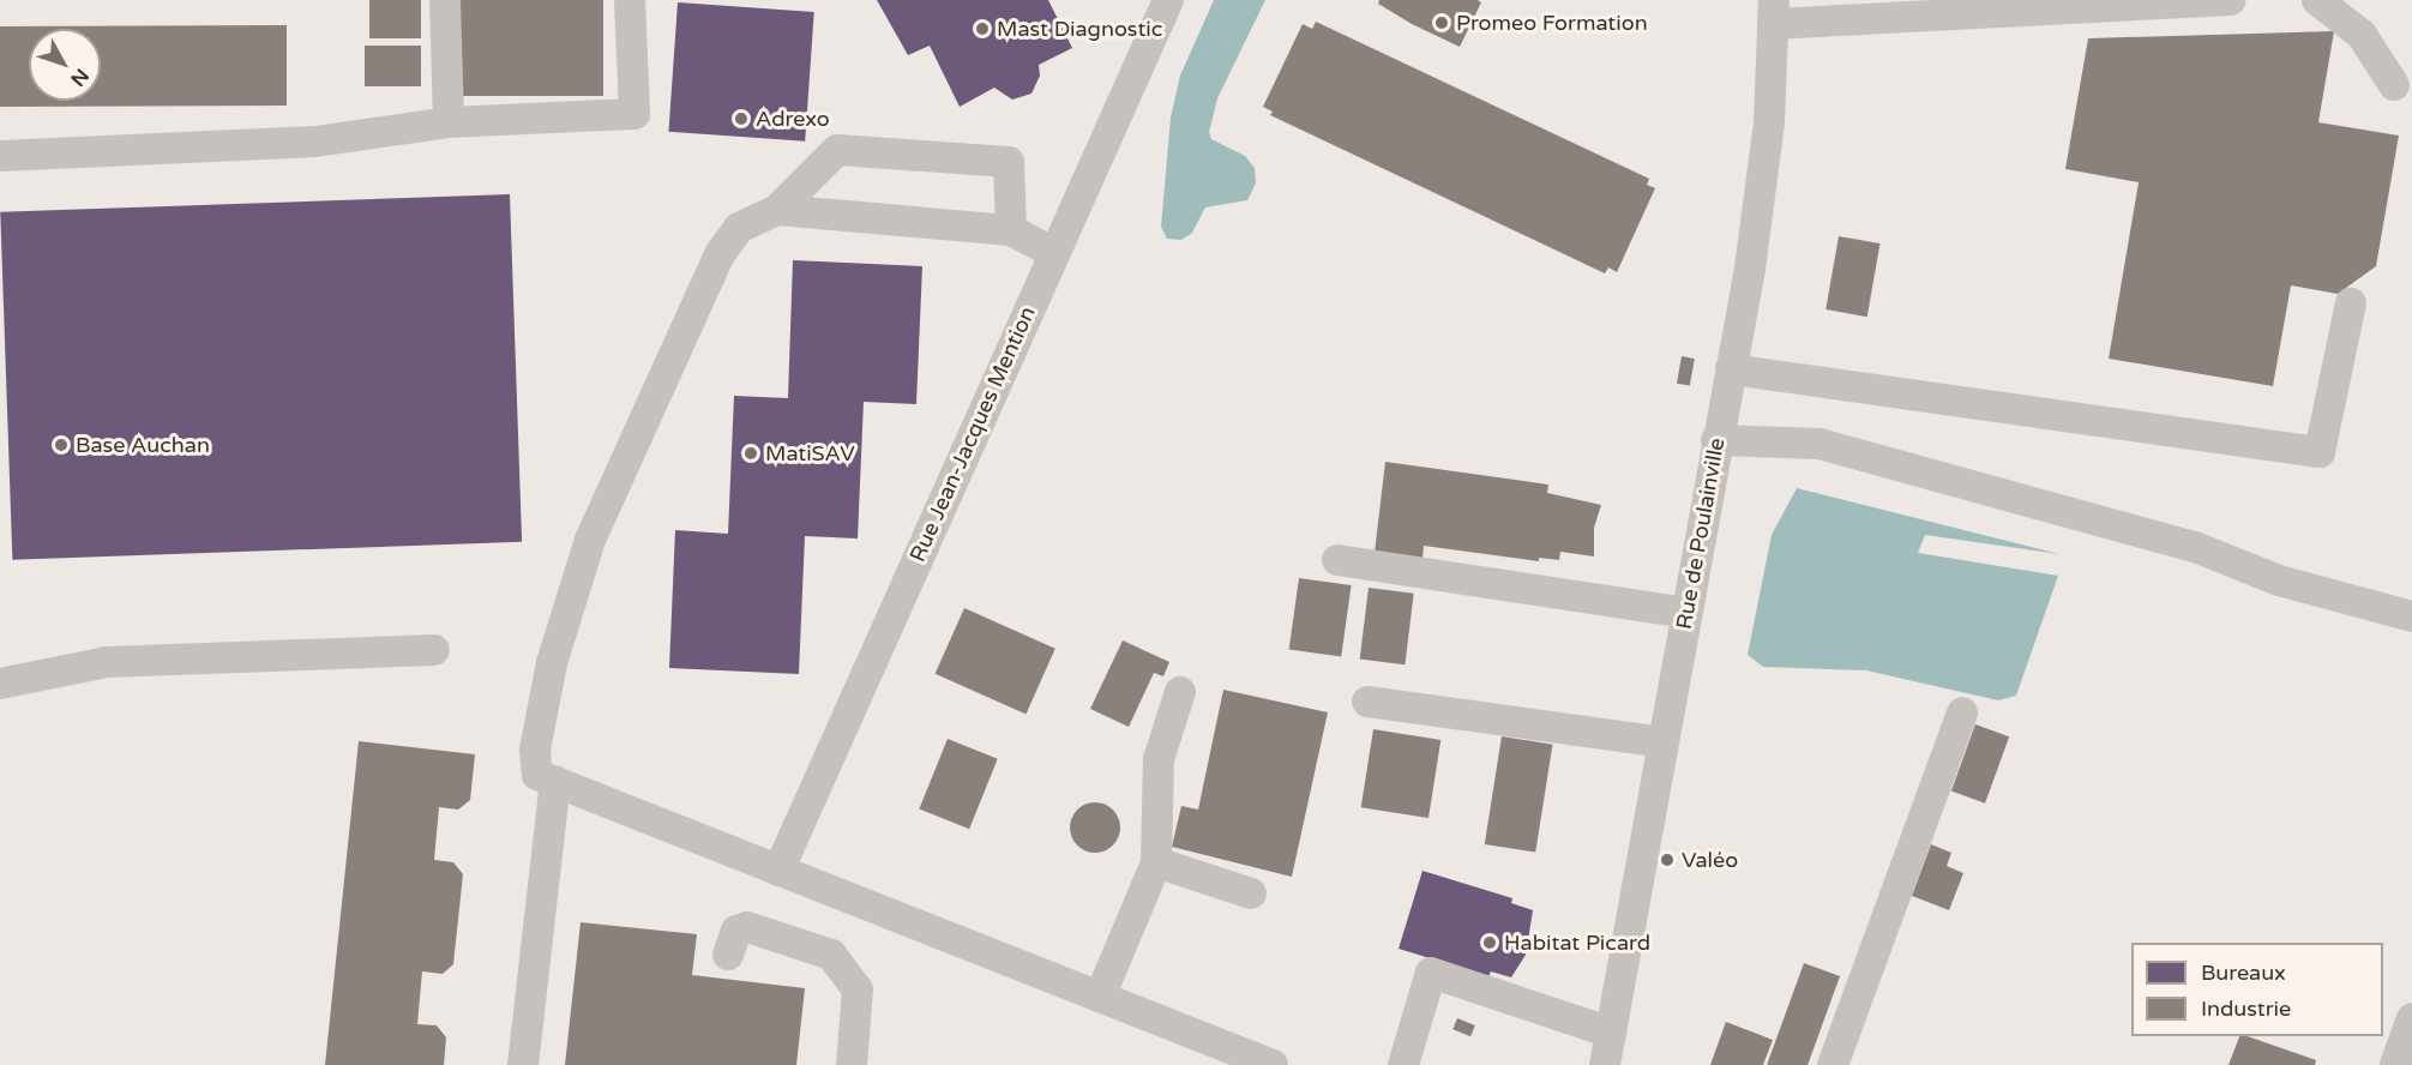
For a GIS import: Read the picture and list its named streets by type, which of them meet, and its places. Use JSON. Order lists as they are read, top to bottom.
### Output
{
  "streets": {
    "street": ["Rue Jean-Jacques Mention", "Rue de Poulainville"]
  },
  "places": [
    "Promeo Formation",
    "Mast Diagnostic",
    "Adrexo",
    "Base Auchan",
    "MatiSAV",
    "Valéo",
    "Habitat Picard"
  ],
  "legend": ["Bureaux", "Industrie"],
  "north": "bottom right"
}
